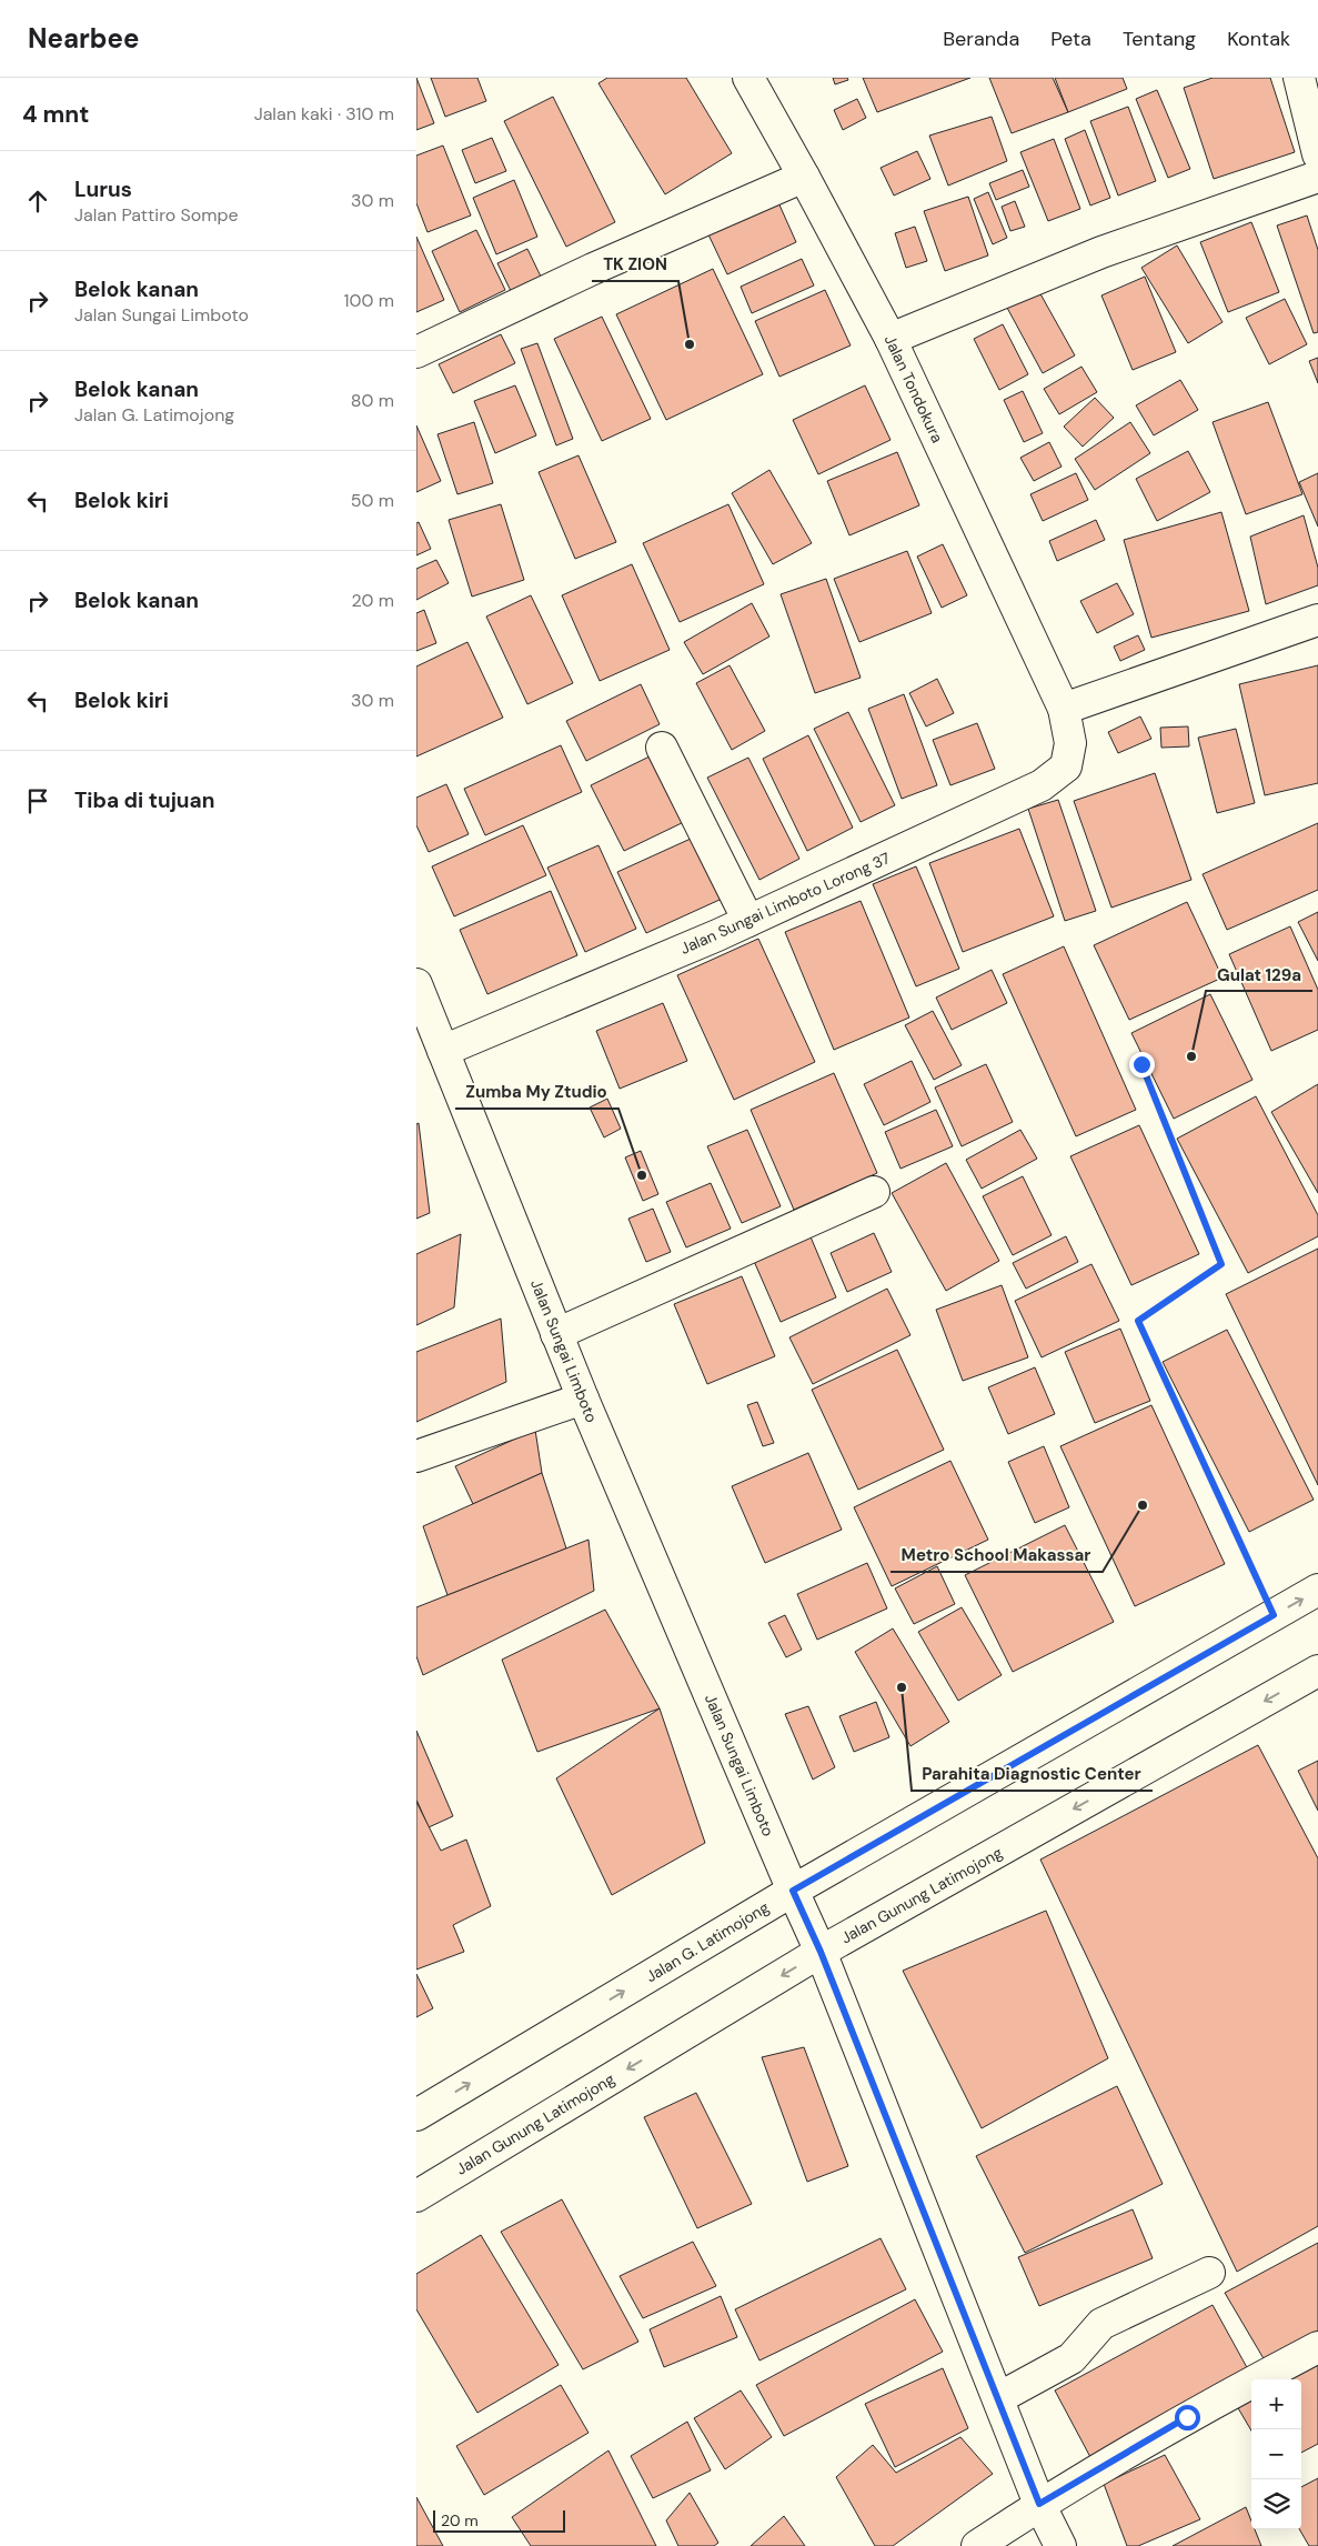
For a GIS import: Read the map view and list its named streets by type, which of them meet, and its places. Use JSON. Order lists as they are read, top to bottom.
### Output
{
  "streets": {
    "street": [
      "Jalan Tondokura",
      "Jalan Sungai Limboto Lorong 37",
      "Jalan Sungai Limboto",
      "Jalan Gunung Latimojong",
      "Jalan G. Latimojong"
    ]
  },
  "crossings": [
    ["Jalan Tondokura", "Jalan Sungai Limboto Lorong 37"],
    ["Jalan Sungai Limboto Lorong 37", "Jalan Sungai Limboto"],
    ["Jalan Sungai Limboto", "Jalan Gunung Latimojong"],
    ["Jalan Sungai Limboto", "Jalan G. Latimojong"]
  ],
  "one_way": ["Jalan Gunung Latimojong", "Jalan G. Latimojong"],
  "places": [
    "TK ZION",
    "Gulat 129a",
    "Zumba My Ztudio",
    "Metro School Makassar",
    "Parahita Diagnostic Center"
  ],
  "scale_bar": "20 m",
  "page": {
    "header": "Nearbee",
    "nav": [
      "Beranda",
      "Peta",
      "Tentang",
      "Kontak"
    ],
    "heading": ["4 mnt", "Jalan kaki · 310 m"],
    "list": [
      ["Lurus", "Jalan Pattiro Sompe", "30 m"],
      ["Belok kanan", "Jalan Sungai Limboto", "100 m"],
      ["Belok kanan", "Jalan G. Latimojong", "80 m"],
      ["Belok kiri", "50 m"],
      ["Belok kanan", "20 m"],
      ["Belok kiri", "30 m"],
      "Tiba di tujuan"
    ],
    "map_buttons": ["+", "−"],
    "scale": "20 m"
  }
}
